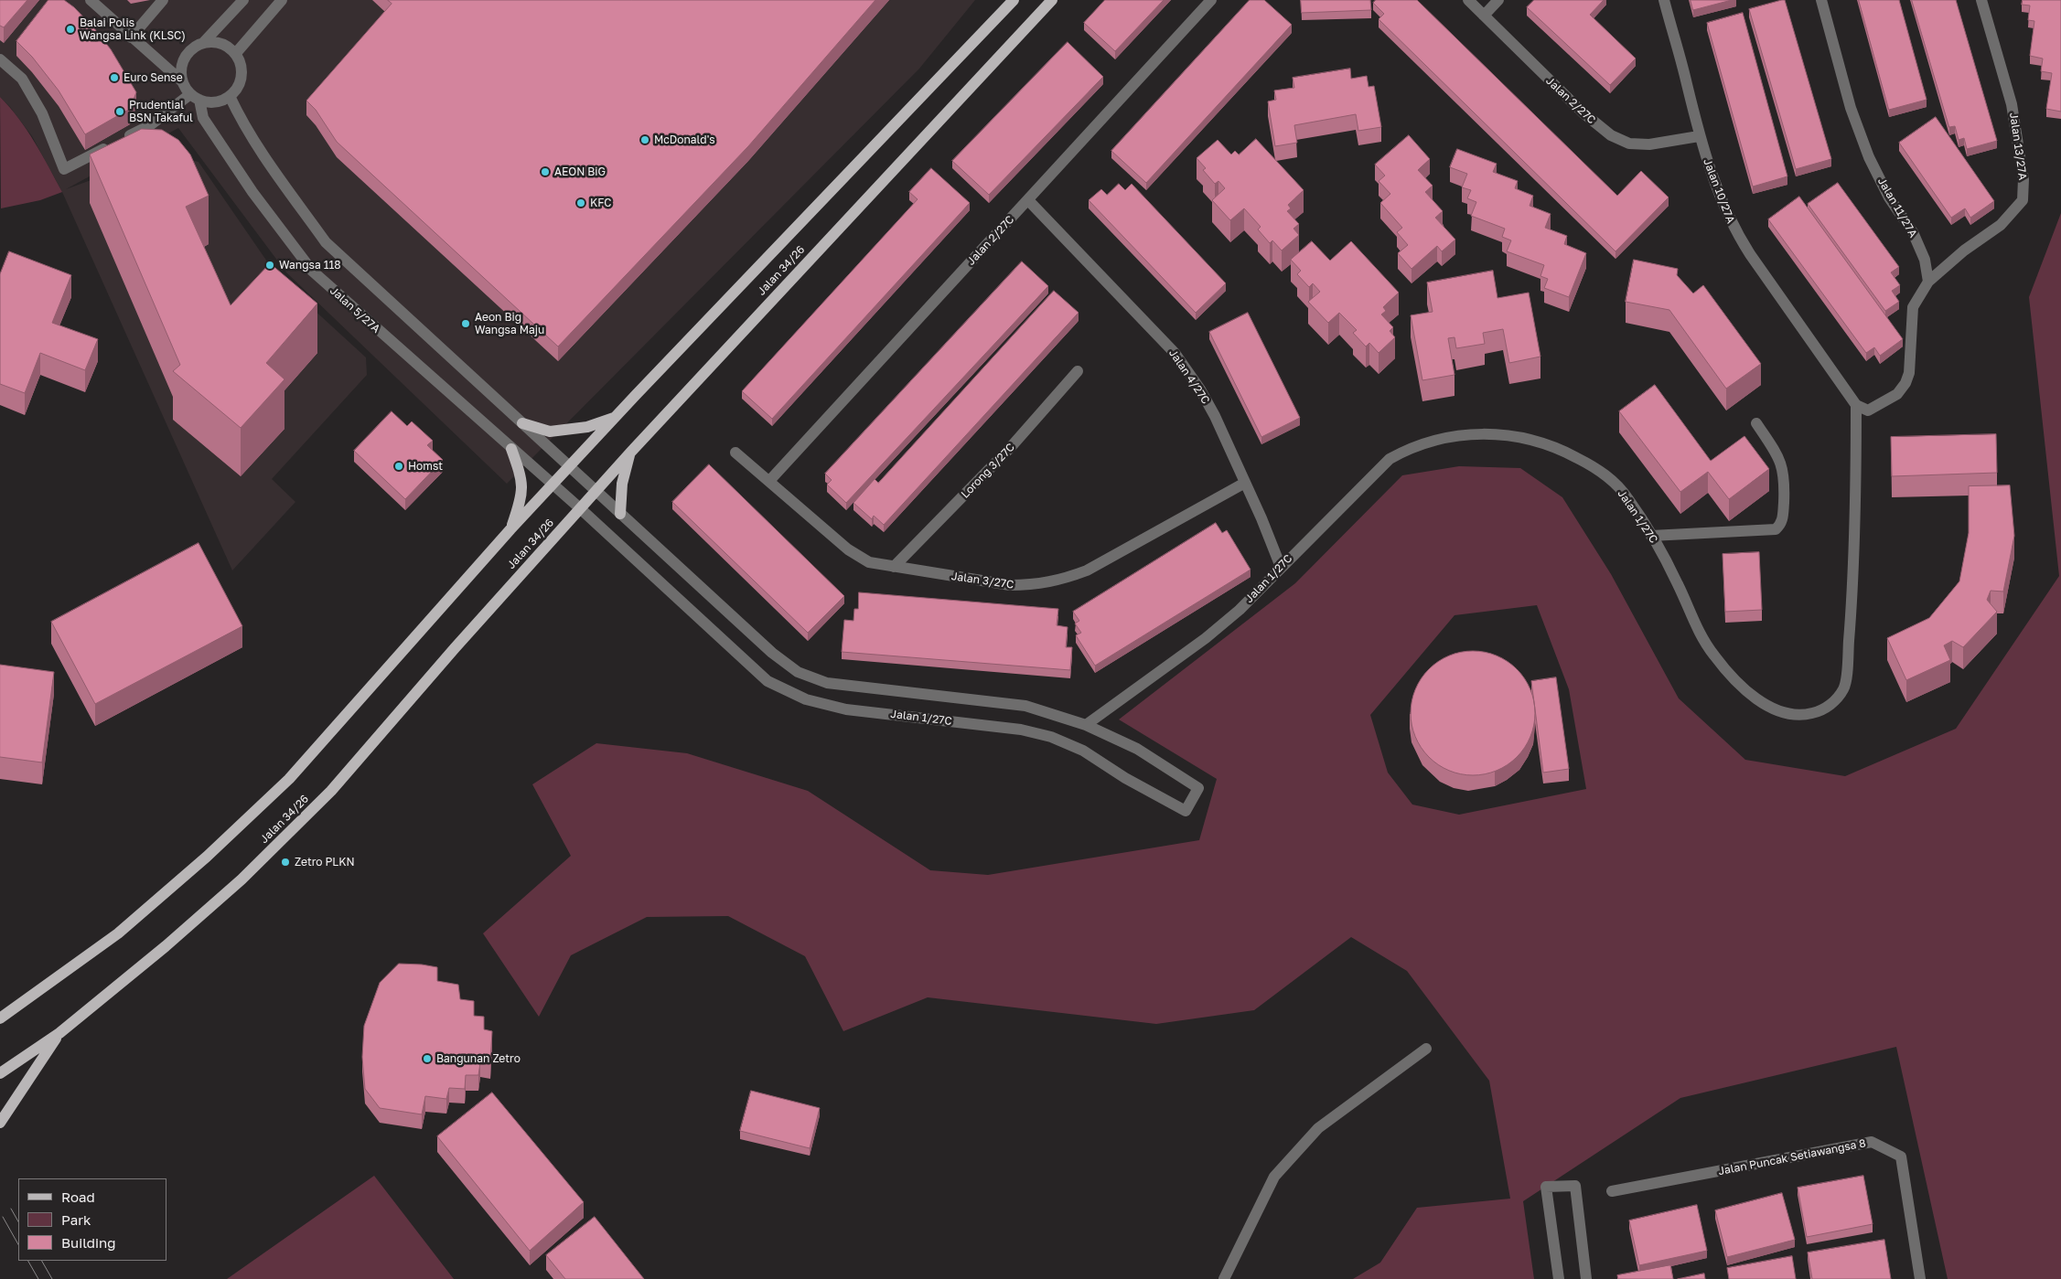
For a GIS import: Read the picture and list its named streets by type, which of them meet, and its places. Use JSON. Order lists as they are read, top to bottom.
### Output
{
  "streets": {
    "main road": ["Jalan 34/26"],
    "street": [
      "Jalan 2/27C",
      "Jalan 13/27A",
      "Jalan 10/27A",
      "Jalan 11/27A",
      "Jalan 5/27A",
      "Jalan 4/27C",
      "Lorong 3/27C",
      "Jalan 1/27C",
      "Jalan 3/27C",
      "Jalan Puncak Setiawangsa 8"
    ]
  },
  "crossings": [
    ["Jalan 2/27C", "Jalan 10/27A"],
    ["Jalan 2/27C", "Jalan 4/27C"],
    ["Jalan 2/27C", "Jalan 3/27C"],
    ["Jalan 13/27A", "Jalan 11/27A"],
    ["Jalan 10/27A", "Jalan 1/27C"],
    ["Jalan 34/26", "Jalan 5/27A"],
    ["Jalan 34/26", "Jalan 1/27C"],
    ["Jalan 5/27A", "Jalan 1/27C"],
    ["Jalan 4/27C", "Jalan 1/27C"],
    ["Jalan 4/27C", "Jalan 3/27C"],
    ["Lorong 3/27C", "Jalan 3/27C"]
  ],
  "places": [
    "Balai Polis Wangsa Link (KLSC)",
    "Euro Sense",
    "Prudential BSN Takaful",
    "McDonald's",
    "AEON BiG",
    "KFC",
    "Wangsa 118",
    "Aeon Big Wangsa Maju",
    "Homst",
    "Zetro PLKN",
    "Bangunan Zetro"
  ],
  "legend": ["Road", "Park", "Building"]
}
